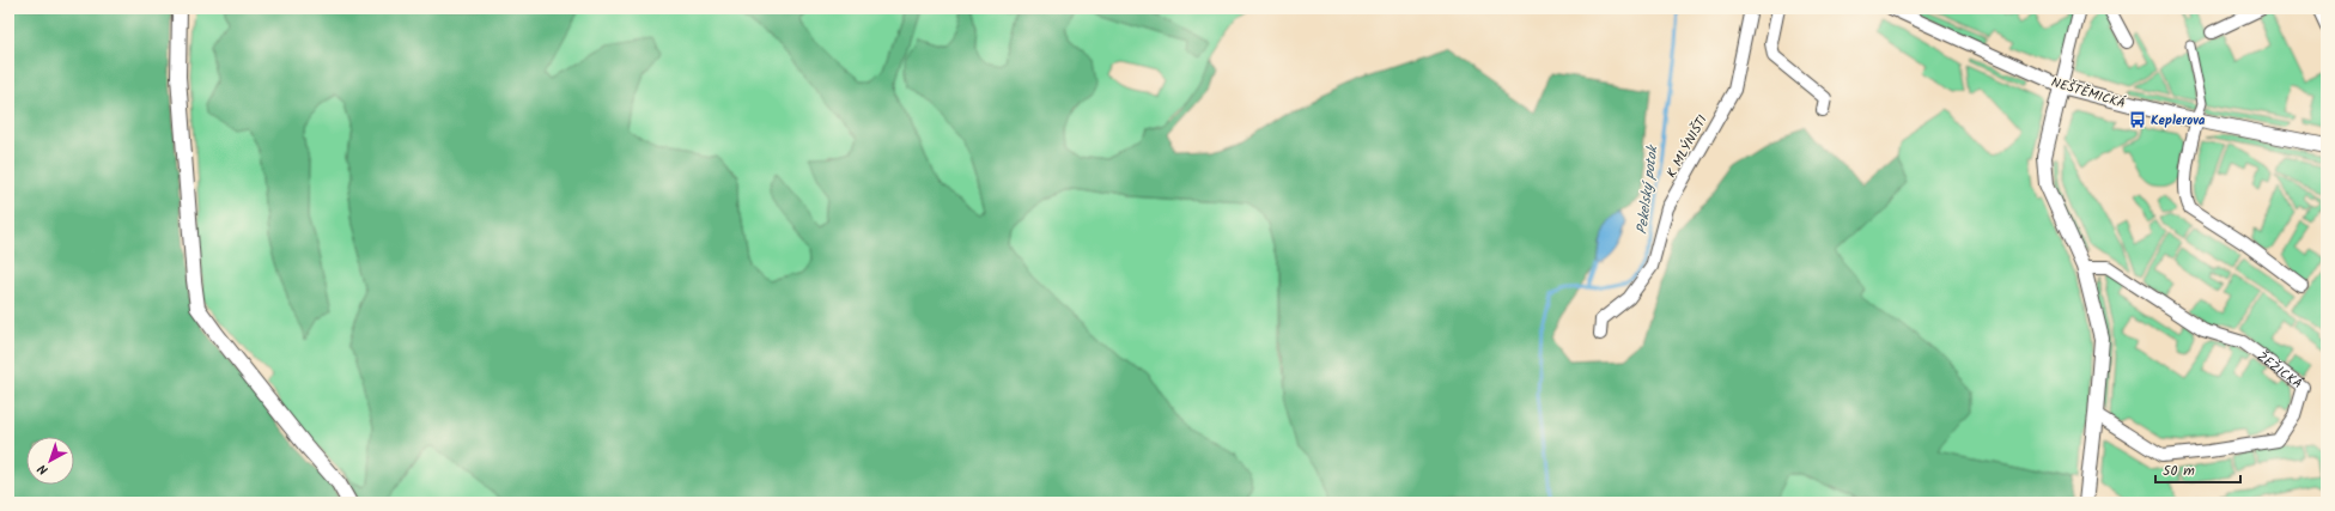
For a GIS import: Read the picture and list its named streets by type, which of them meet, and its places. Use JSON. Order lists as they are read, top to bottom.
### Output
{
  "streets": {
    "street": ["NEŠTĚMICKÁ", "K MLÝNIŠTI", "ŽEŽICKÁ"]
  },
  "water": ["Pekelský potok"],
  "places": {
    "bus stop": ["Keplerova"]
  },
  "scale_bar": "50 m",
  "north": "bottom left"
}
